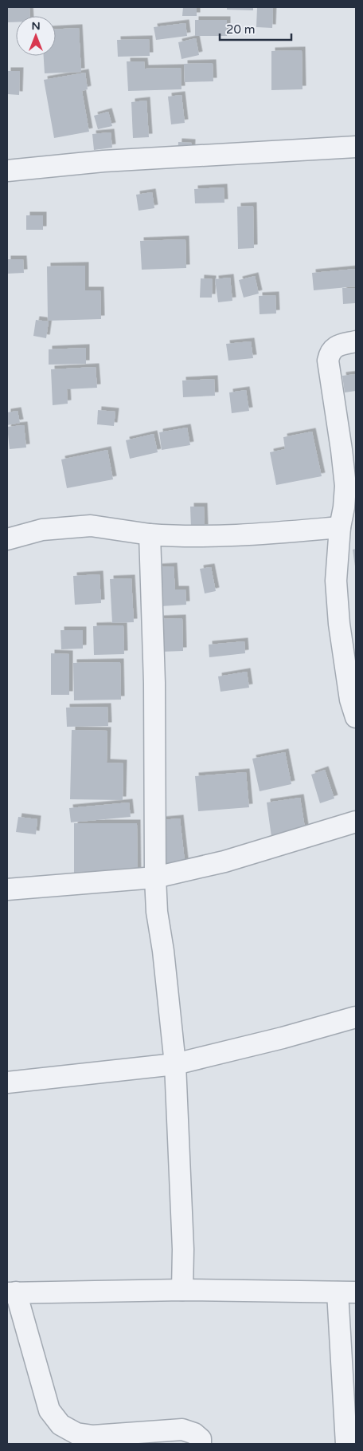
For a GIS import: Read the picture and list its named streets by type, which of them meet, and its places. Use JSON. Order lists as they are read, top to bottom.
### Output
{
  "scale_bar": "20 m",
  "north": "top"
}
